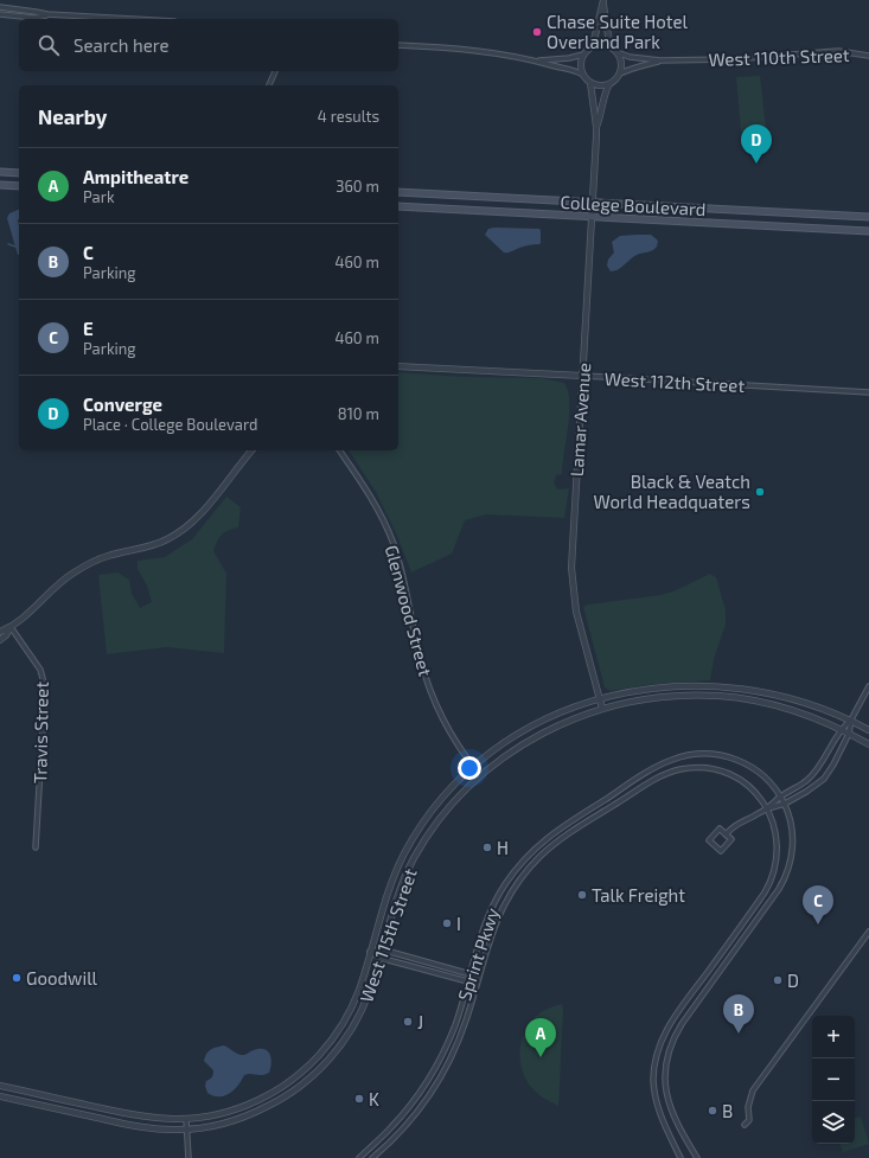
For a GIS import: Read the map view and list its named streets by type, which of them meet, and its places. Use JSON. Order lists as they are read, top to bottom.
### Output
{
  "streets": {
    "main road": ["College Boulevard"],
    "street": [
      "West 110th Street",
      "West 112th Street",
      "Lamar Avenue",
      "Glenwood Street",
      "Travis Street",
      "West 115th Street",
      "Sprint Pkwy"
    ]
  },
  "crossings": [
    ["West 110th Street", "Lamar Avenue"],
    ["College Boulevard", "Lamar Avenue"],
    ["West 112th Street", "Lamar Avenue"],
    ["Lamar Avenue", "West 115th Street"],
    ["Glenwood Street", "West 115th Street"]
  ],
  "places": [
    "Chase Suite Hotel Overland Park",
    "Black & Veatch World Headquaters",
    "H",
    "Talk Freight",
    "I",
    "Goodwill",
    "D",
    "J",
    "K",
    "B"
  ],
  "page": {
    "search": "Search here",
    "heading": ["Nearby", "4 results"],
    "pins": [
      "D",
      "C",
      "B",
      "A"
    ],
    "list": [
      {
        "mark": "A",
        "name": "Ampitheatre",
        "note": "Park",
        "value": "360 m"
      },
      {
        "mark": "B",
        "name": "C",
        "note": "Parking",
        "value": "460 m"
      },
      {
        "mark": "C",
        "name": "E",
        "note": "Parking",
        "value": "460 m"
      },
      {
        "mark": "D",
        "name": "Converge",
        "note": "Place · College Boulevard",
        "value": "810 m"
      }
    ],
    "map_buttons": ["+", "−"]
  }
}
